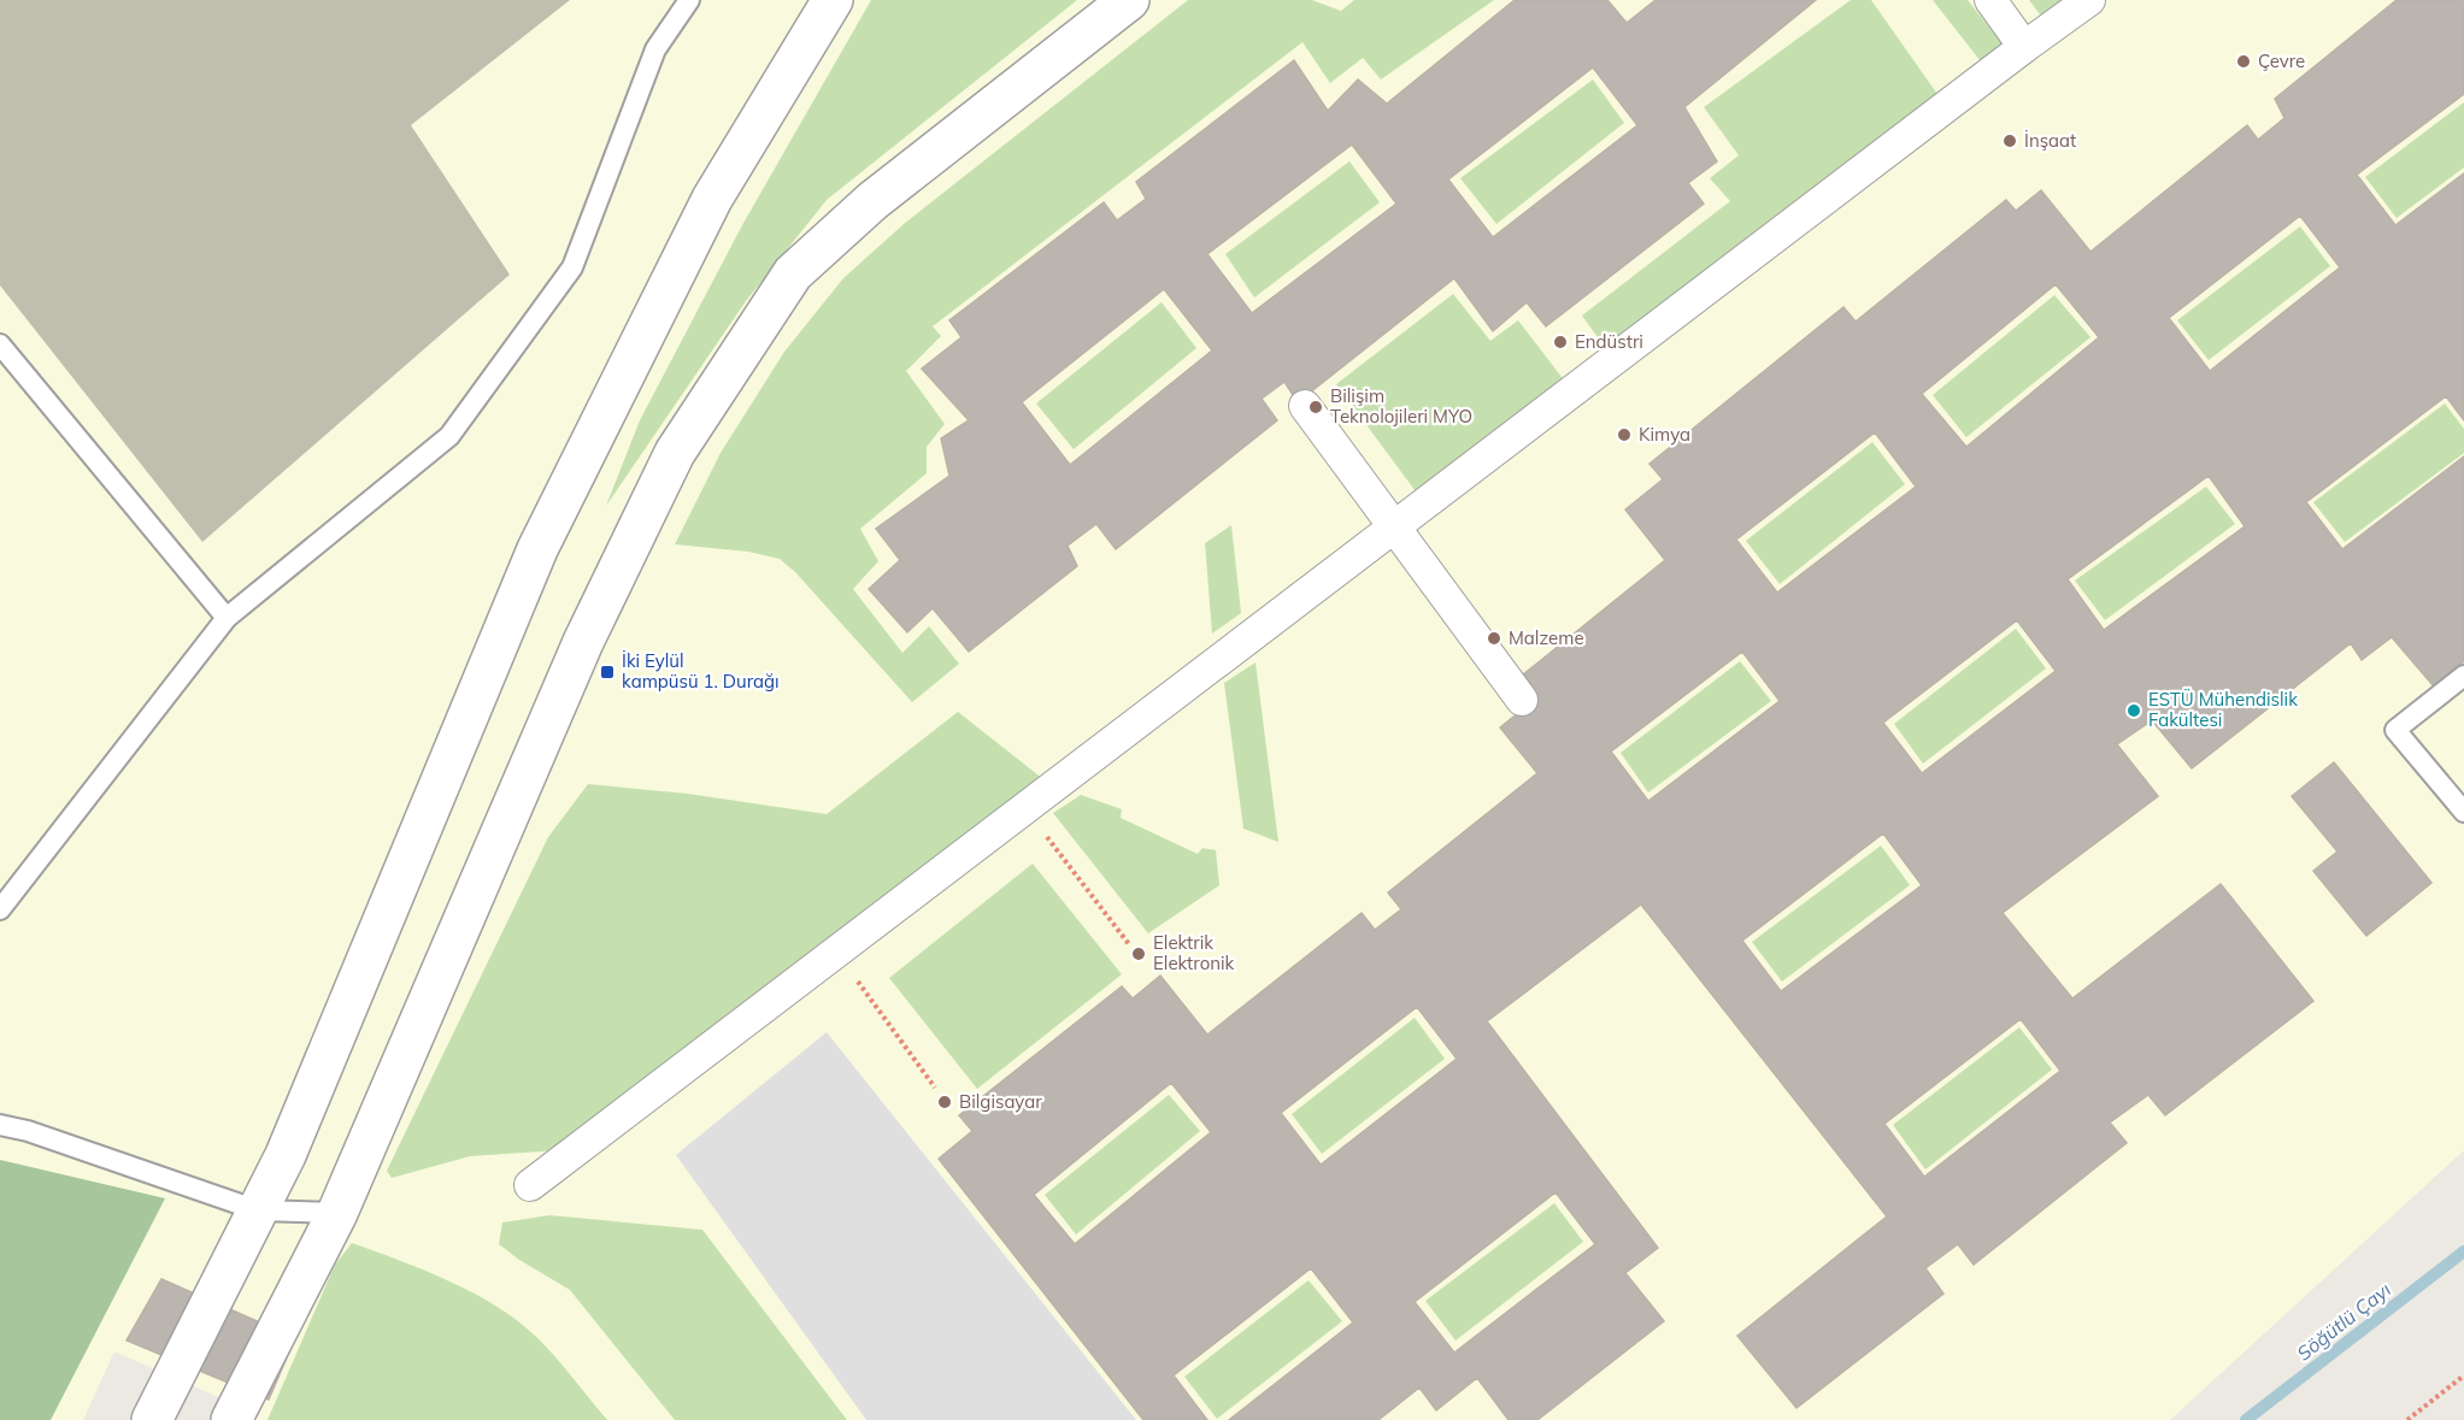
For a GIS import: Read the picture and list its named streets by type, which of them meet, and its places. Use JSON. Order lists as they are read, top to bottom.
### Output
{
  "water": ["Söğütlü Çayı"],
  "places": {
    "other": [
      "Çevre",
      "İnşaat",
      "Endüstri",
      "Bilişim Teknolojileri MYO",
      "Kimya",
      "Malzeme",
      "ESTÜ Mühendislik Fakültesi",
      "Elektrik Elektronik",
      "Bilgisayar"
    ],
    "transit": ["İki Eylül kampüsü 1. Durağı"]
  }
}
